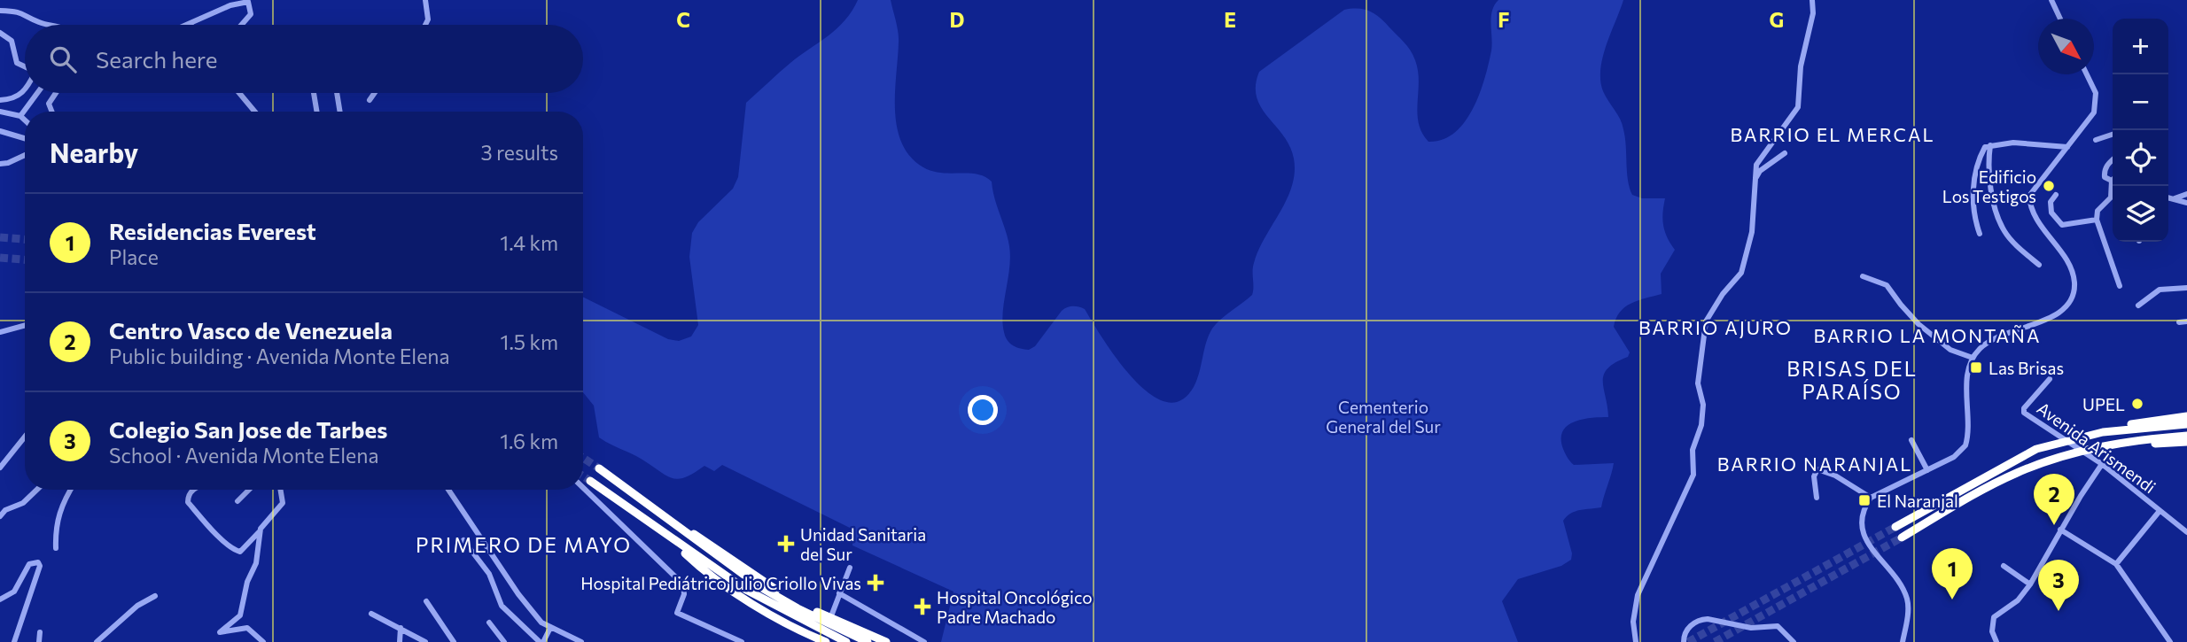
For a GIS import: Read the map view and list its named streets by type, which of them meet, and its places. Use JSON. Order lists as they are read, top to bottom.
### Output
{
  "streets": {
    "street": ["Avenida Arismendi"]
  },
  "districts": [
    "BARRIO EL MERCAL",
    "BARRIO AJURO",
    "BARRIO LA MONTAÑA",
    "BRISAS DEL PARAÍSO",
    "BARRIO NARANJAL",
    "PRIMERO DE MAYO"
  ],
  "parks": ["Cementerio General del Sur"],
  "places": {
    "other": ["Edificio Los Testigos", "UPEL"],
    "transit": ["Las Brisas", "El Naranjal"],
    "health": ["Unidad Sanitaria del Sur", "Hospital Pediátrico Julio Criollo Vivas", "Hospital Oncológico Padre Machado"]
  },
  "north": "bottom right",
  "page": {
    "map_buttons": ["+", "−"],
    "search": "Search here",
    "heading": ["Nearby", "3 results"],
    "list": [
      {
        "mark": "1",
        "name": "Residencias Everest",
        "note": "Place",
        "value": "1.4 km"
      },
      {
        "mark": "2",
        "name": "Centro Vasco de Venezuela",
        "note": "Public building · Avenida Monte Elena",
        "value": "1.5 km"
      },
      {
        "mark": "3",
        "name": "Colegio San Jose de Tarbes",
        "note": "School · Avenida Monte Elena",
        "value": "1.6 km"
      }
    ],
    "pins": ["2", "1", "3"]
  },
  "grid": {
    "columns": [
      "C",
      "D",
      "E",
      "F",
      "G"
    ]
  }
}
